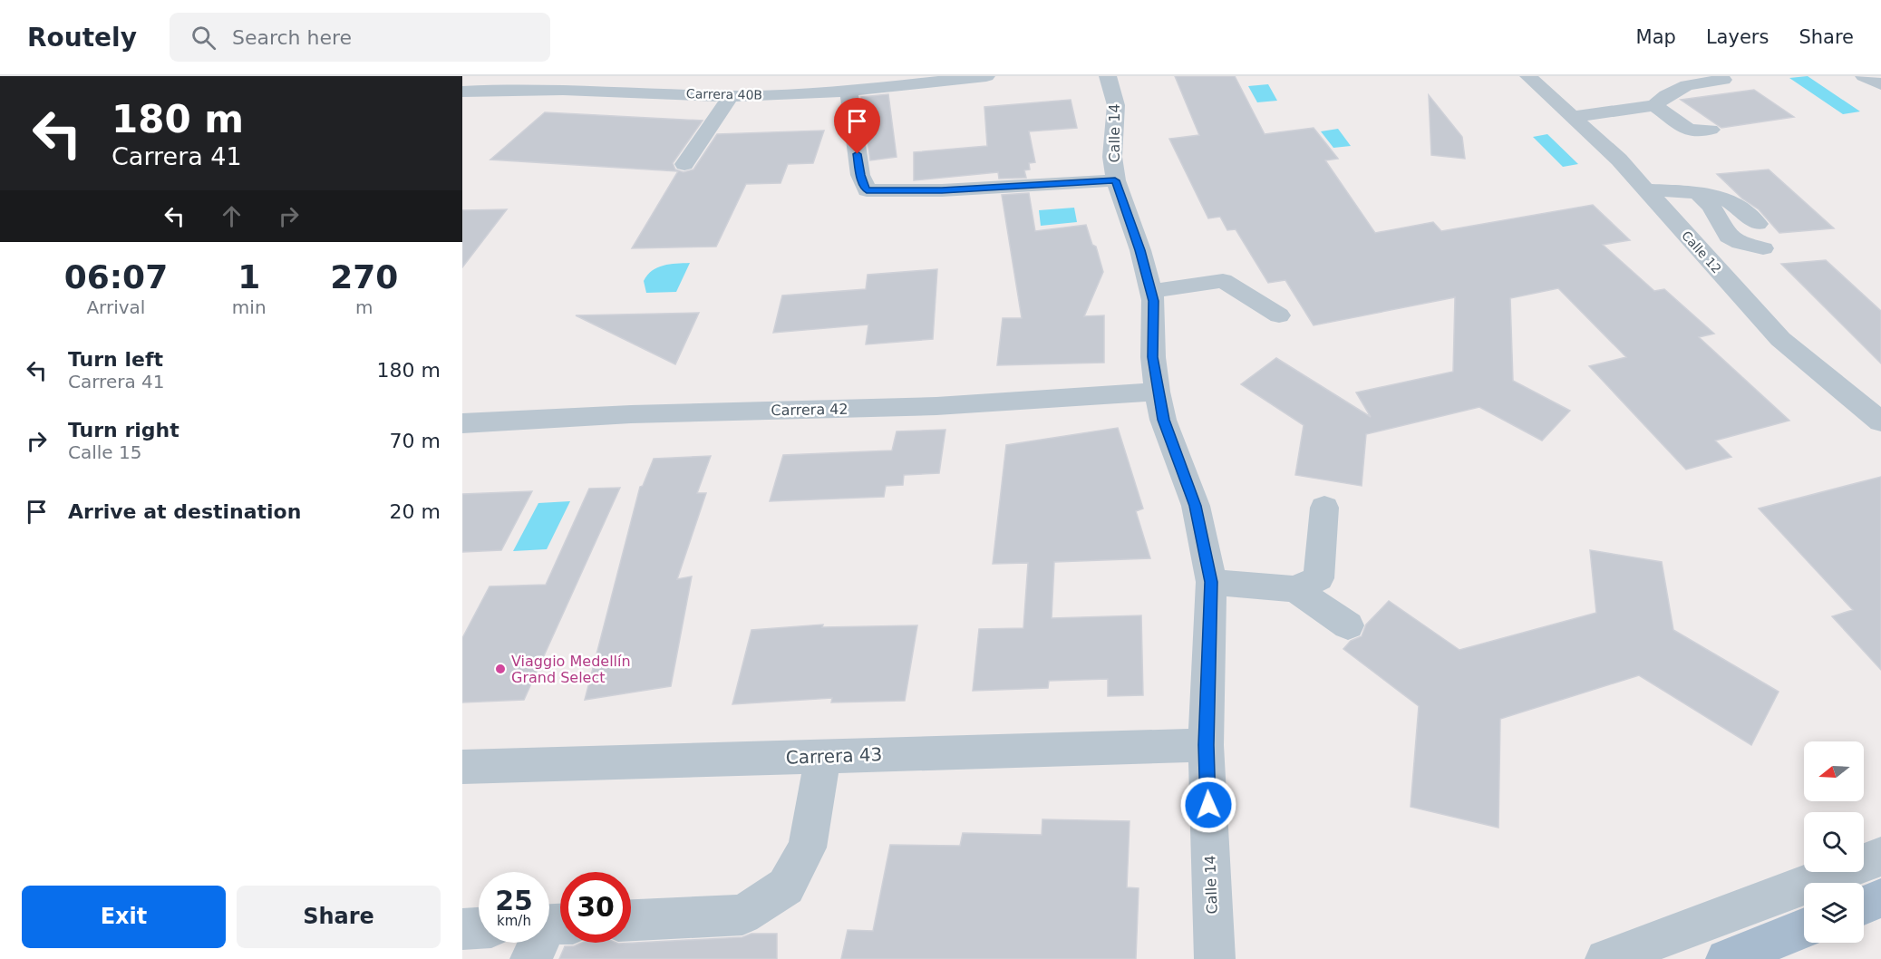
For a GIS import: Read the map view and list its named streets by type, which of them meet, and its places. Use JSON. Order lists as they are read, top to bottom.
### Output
{
  "streets": {
    "street": [
      "Carrera 40B",
      "Calle 14",
      "Calle 12",
      "Carrera 42",
      "Carrera 43"
    ]
  },
  "crossings": [
    ["Calle 14", "Carrera 42"],
    ["Calle 14", "Carrera 43"]
  ],
  "places": ["Viaggio Medellín Grand Select"],
  "north": "left",
  "page": {
    "header": "Routely",
    "search": "Search here",
    "nav": ["Map", "Layers", "Share"],
    "turn": ["180 m", "Carrera 41"],
    "eta": [
      "06:07",
      "Arrival",
      "1",
      "min",
      "270",
      "m"
    ],
    "list": [
      {
        "name": "Turn left",
        "note": "Carrera 41",
        "value": "180 m"
      },
      {
        "name": "Turn right",
        "note": "Calle 15",
        "value": "70 m"
      },
      {
        "name": "Arrive at destination",
        "value": "20 m"
      }
    ],
    "speed": "25 km/h",
    "limit": "30",
    "buttons": ["Exit", "Share"]
  }
}
